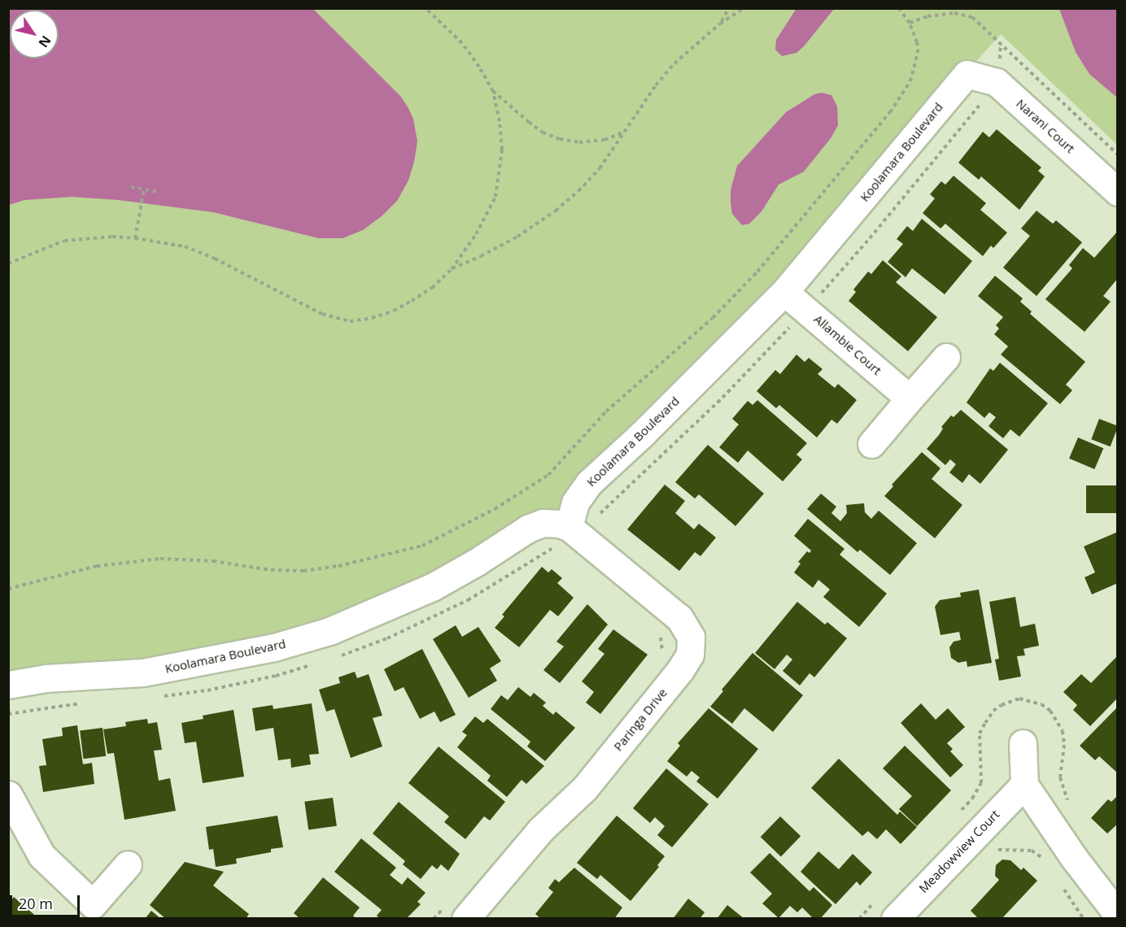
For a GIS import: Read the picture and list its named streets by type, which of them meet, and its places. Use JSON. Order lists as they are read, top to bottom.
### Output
{
  "streets": {
    "street": [
      "Narani Court",
      "Koolamara Boulevard",
      "Allambie Court",
      "Paringa Drive",
      "Meadowview Court"
    ]
  },
  "crossings": [
    ["Narani Court", "Koolamara Boulevard"],
    ["Koolamara Boulevard", "Allambie Court"],
    ["Koolamara Boulevard", "Paringa Drive"]
  ],
  "scale_bar": "20 m",
  "north": "bottom right"
}
